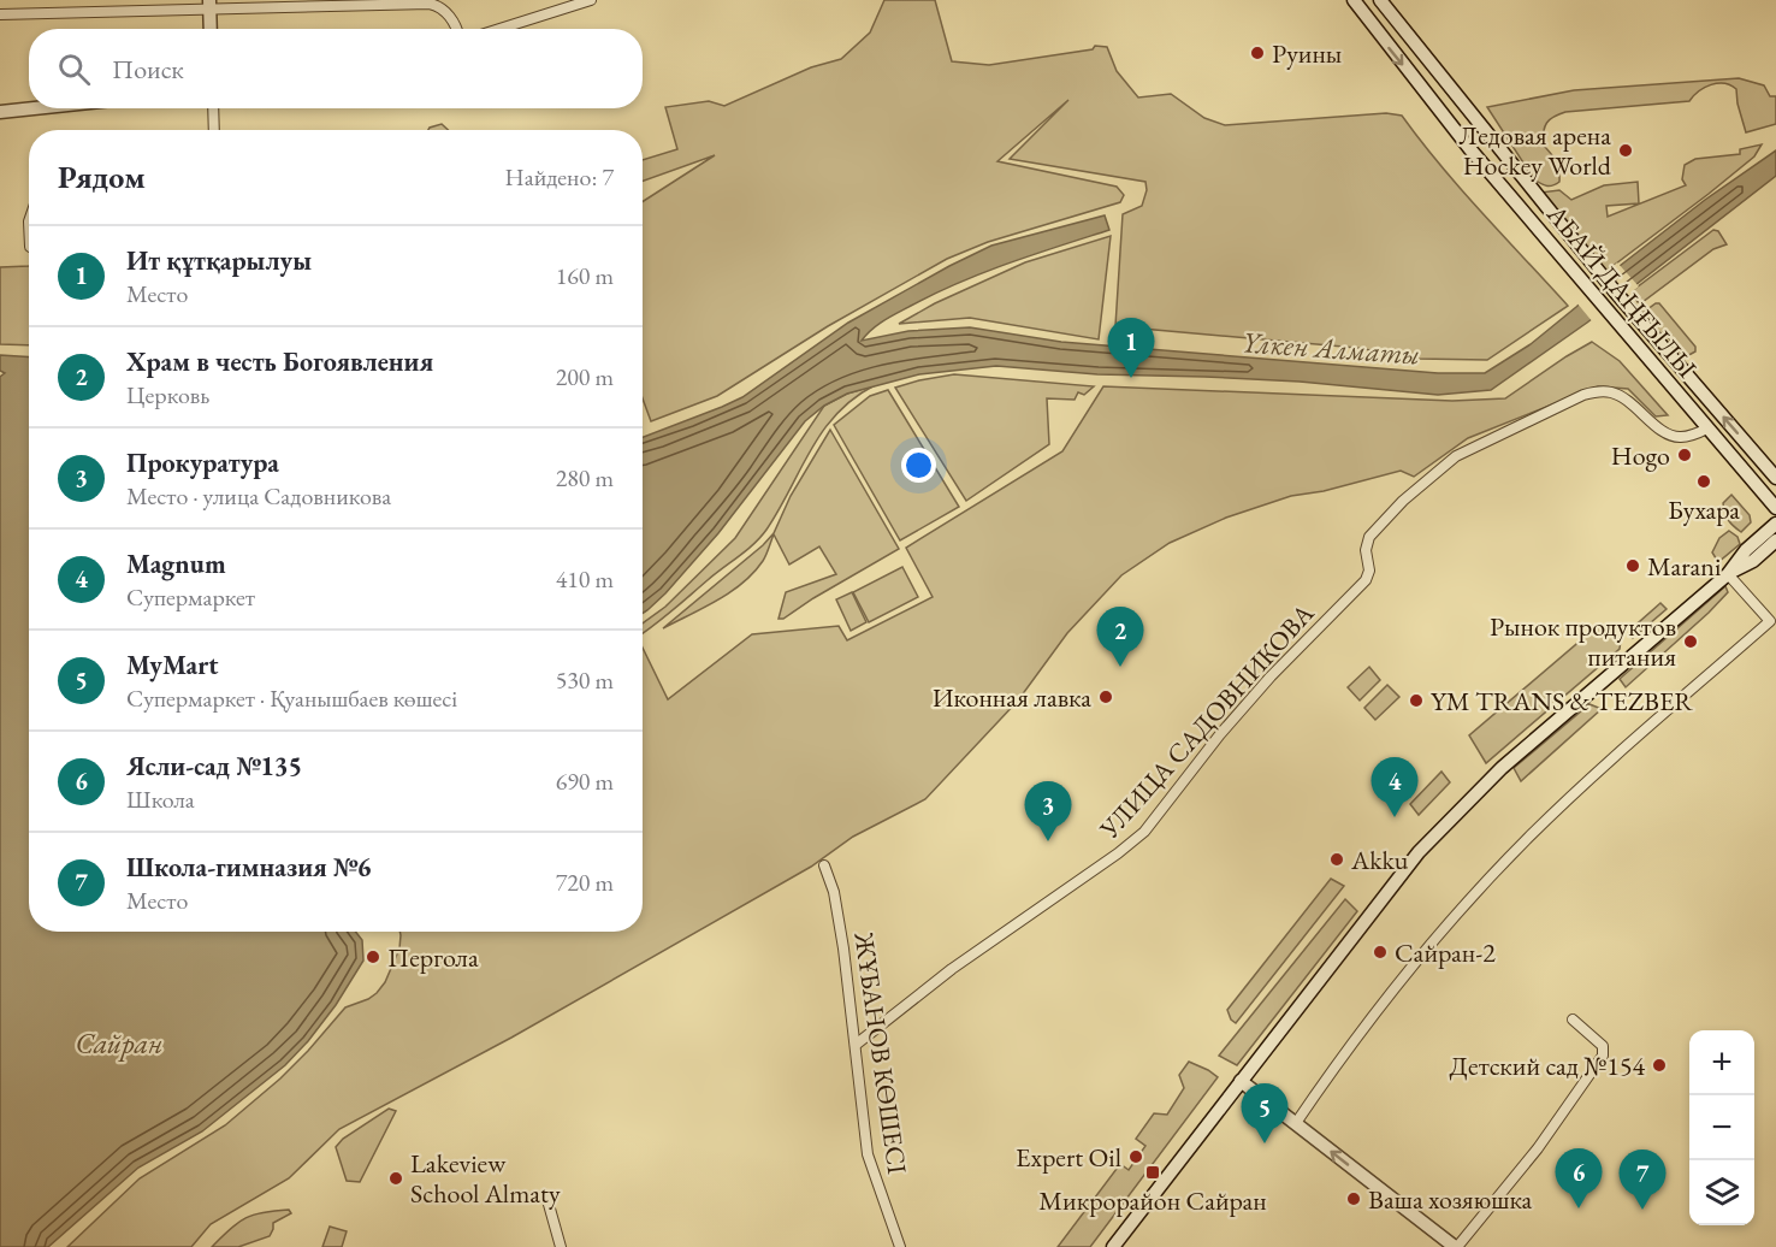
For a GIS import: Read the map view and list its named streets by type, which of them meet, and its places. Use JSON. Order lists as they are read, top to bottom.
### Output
{
  "streets": {
    "main road": ["АБАЙ ДАҢҒЫЛЫ"],
    "street": ["УЛИЦА САДОВНИКОВА", "ЖҰБАНОВ КӨШЕСІ"]
  },
  "crossings": [
    ["АБАЙ ДАҢҒЫЛЫ", "УЛИЦА САДОВНИКОВА"],
    ["УЛИЦА САДОВНИКОВА", "ЖҰБАНОВ КӨШЕСІ"]
  ],
  "water": ["Үлкен Алматы", "Сайран"],
  "places": {
    "other": [
      "Руины",
      "Ледовая арена Hockey World",
      "Hogo",
      "Бухара",
      "Marani",
      "Рынок продуктов питания",
      "Иконная лавка",
      "YM TRANS & TEZBER",
      "Akku",
      "Сайран-2",
      "Пергола",
      "Детский сад №154",
      "Expert Oil",
      "Lakeview School Almaty",
      "Ваша хозяюшка"
    ],
    "transit": ["Микрорайон Сайран"]
  },
  "page": {
    "search": "Поиск",
    "heading": ["Рядом", "Найдено: 7"],
    "list": [
      {
        "mark": "1",
        "name": "Ит құтқарылуы",
        "note": "Место",
        "value": "160 m"
      },
      {
        "mark": "2",
        "name": "Храм в честь Богоявления",
        "note": "Церковь",
        "value": "200 m"
      },
      {
        "mark": "3",
        "name": "Прокуратура",
        "note": "Место · улица Садовникова",
        "value": "280 m"
      },
      {
        "mark": "4",
        "name": "Magnum",
        "note": "Супермаркет",
        "value": "410 m"
      },
      {
        "mark": "5",
        "name": "MyMart",
        "note": "Супермаркет · Қуанышбаев көшесі",
        "value": "530 m"
      },
      {
        "mark": "6",
        "name": "Ясли-сад №135",
        "note": "Школа",
        "value": "690 m"
      },
      {
        "mark": "7",
        "name": "Школа-гимназия №6",
        "note": "Место",
        "value": "720 m"
      }
    ],
    "pins": [
      "1",
      "2",
      "4",
      "3",
      "5",
      "6",
      "7"
    ],
    "map_buttons": ["+", "−"]
  }
}
